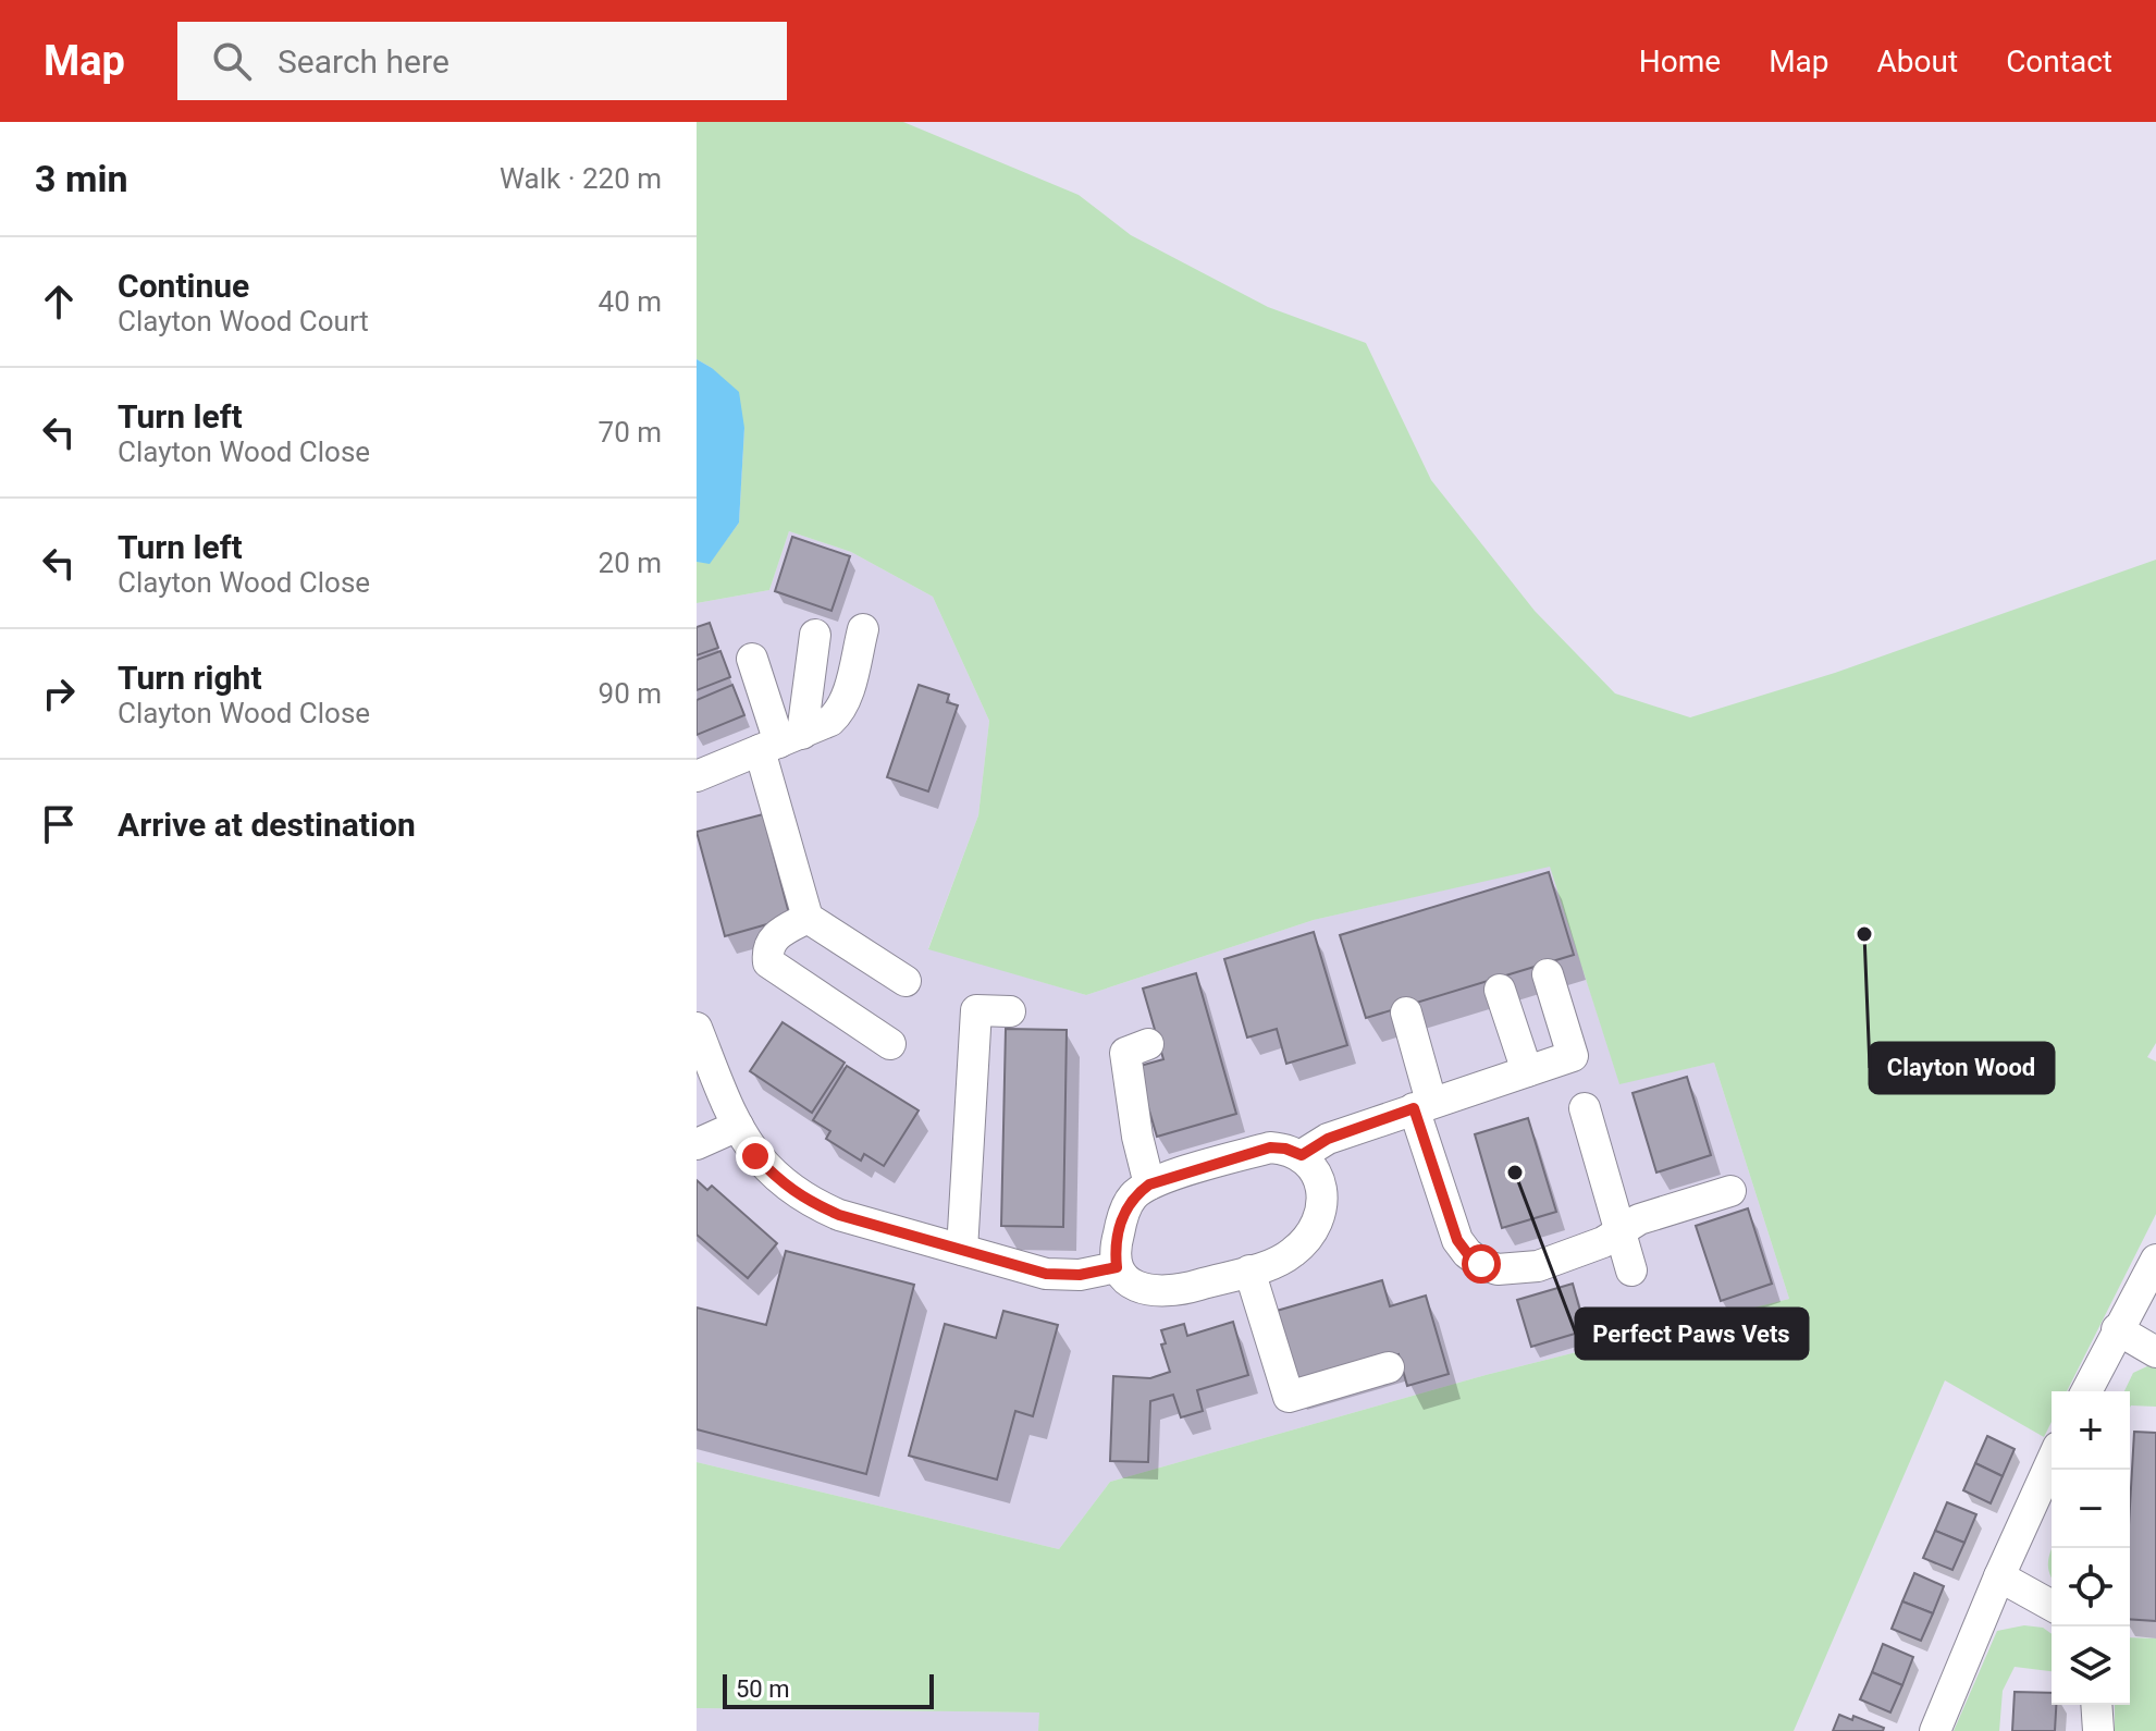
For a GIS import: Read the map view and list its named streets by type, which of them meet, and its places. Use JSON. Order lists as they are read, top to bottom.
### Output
{
  "places": ["Clayton Wood", "Perfect Paws Vets"],
  "scale_bar": "50 m",
  "page": {
    "header": "Map",
    "search": "Search here",
    "nav": [
      "Home",
      "Map",
      "About",
      "Contact"
    ],
    "heading": ["3 min", "Walk · 220 m"],
    "list": [
      ["Continue", "Clayton Wood Court", "40 m"],
      ["Turn left", "Clayton Wood Close", "70 m"],
      ["Turn left", "Clayton Wood Close", "20 m"],
      ["Turn right", "Clayton Wood Close", "90 m"],
      "Arrive at destination"
    ],
    "map_buttons": ["+", "−"],
    "scale": "50 m"
  }
}
